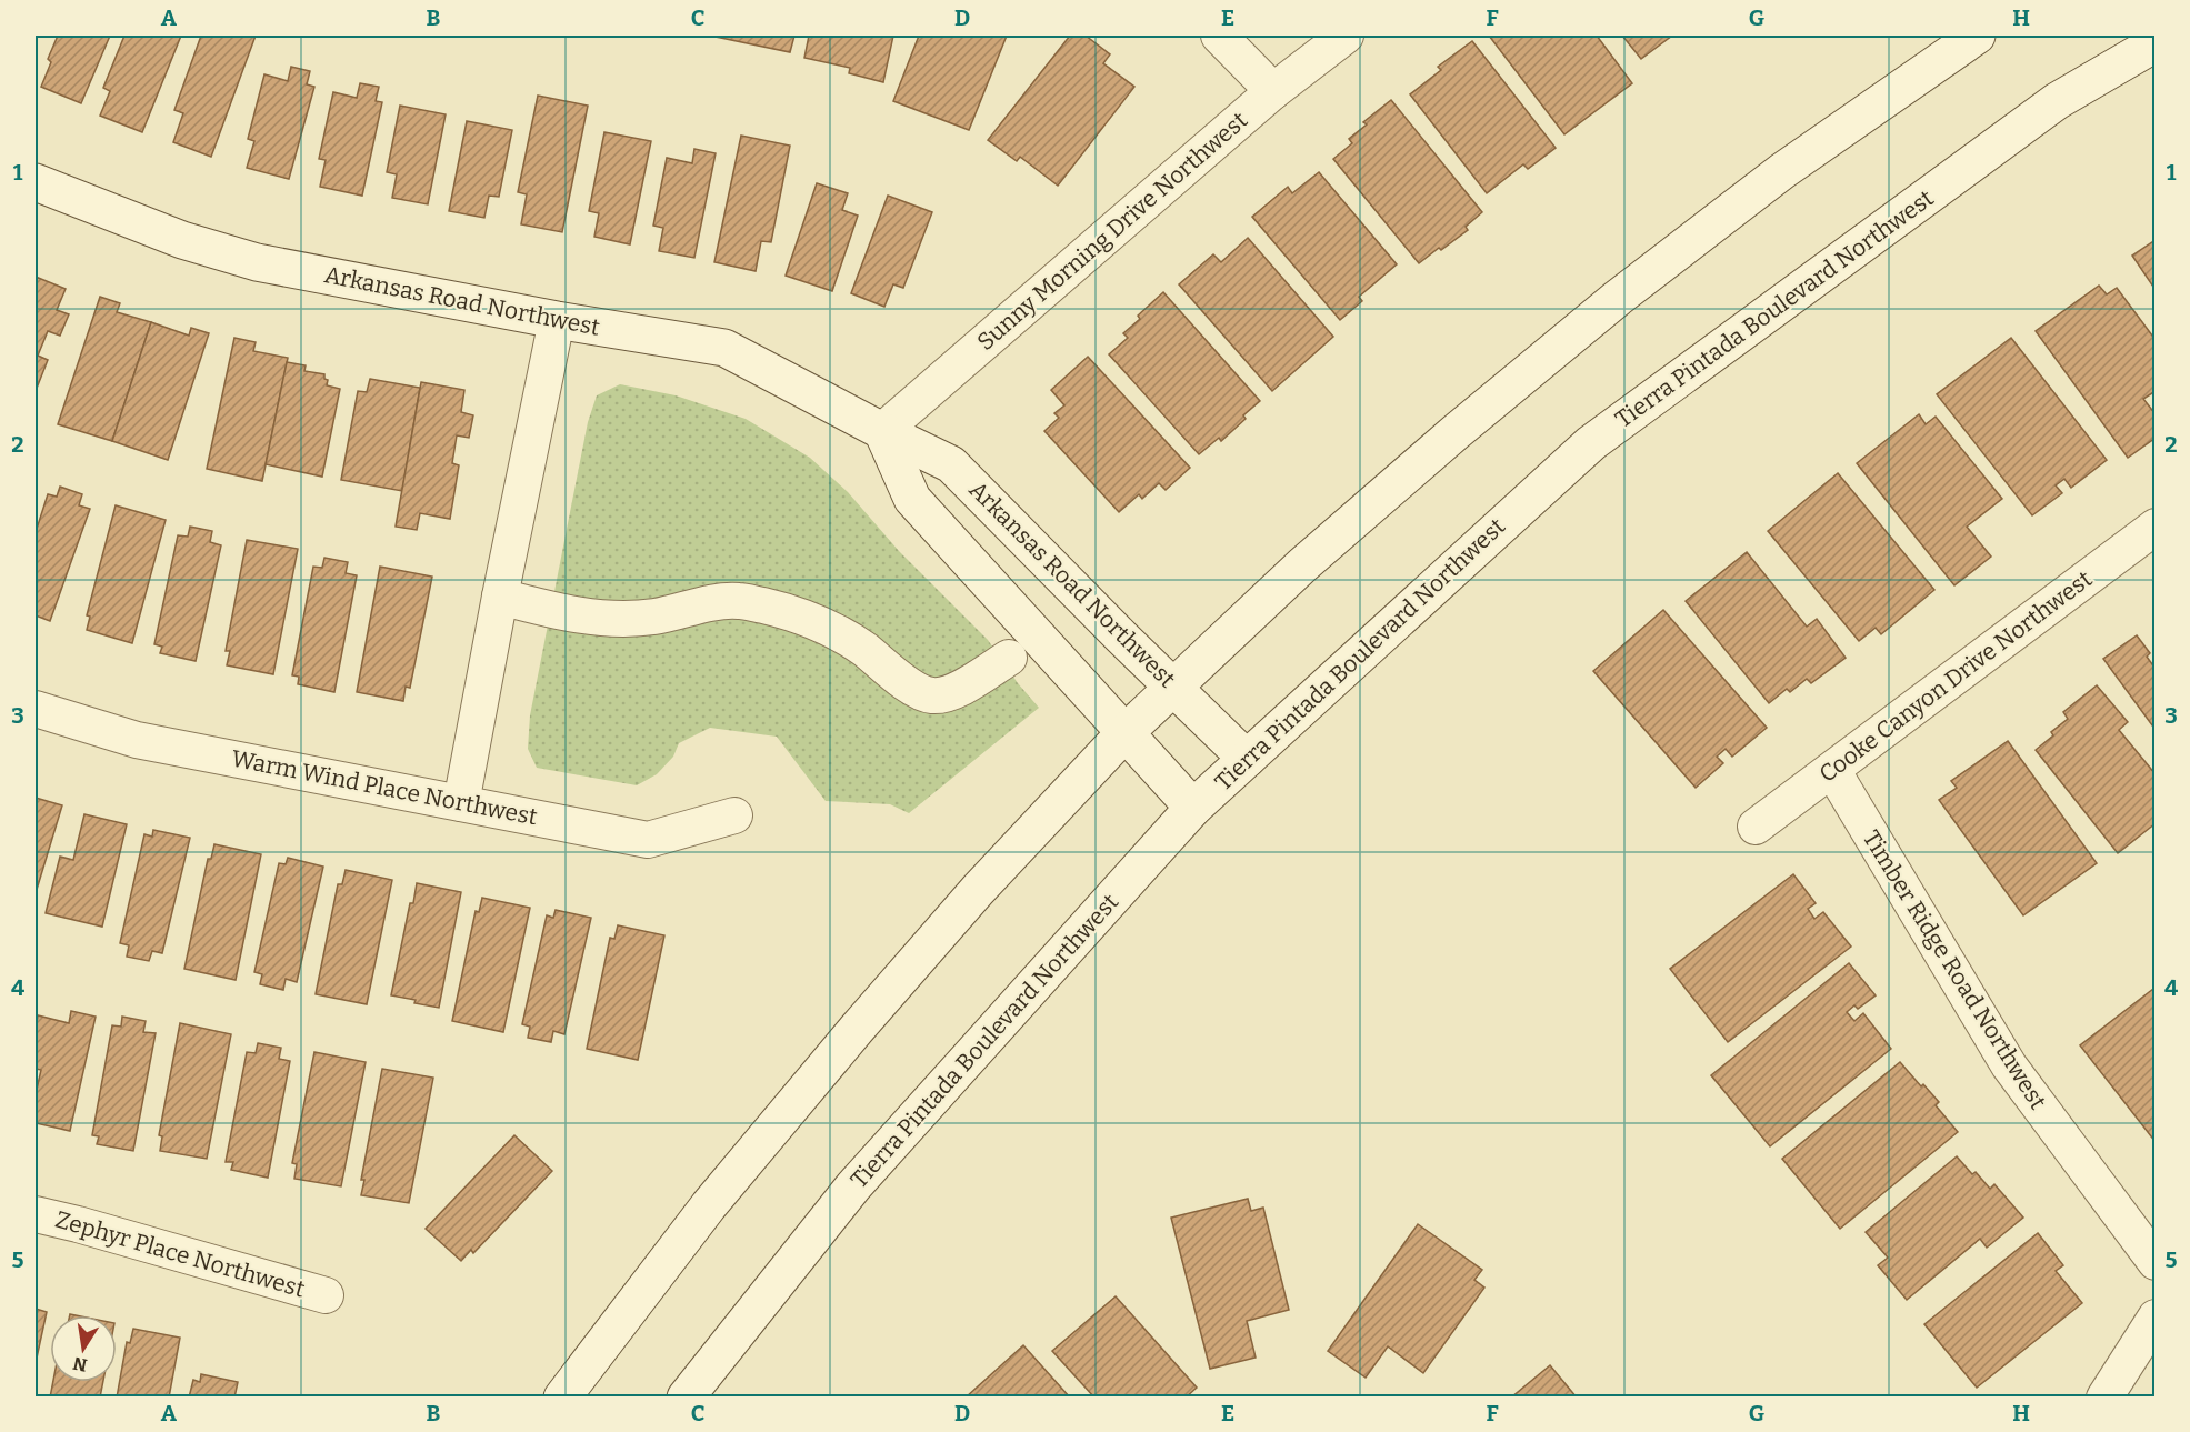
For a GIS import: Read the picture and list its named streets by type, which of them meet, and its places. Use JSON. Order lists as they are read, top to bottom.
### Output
{
  "streets": {
    "main road": ["Arkansas Road Northwest", "Tierra Pintada Boulevard Northwest"],
    "street": [
      "Sunny Morning Drive Northwest",
      "Cooke Canyon Drive Northwest",
      "Warm Wind Place Northwest",
      "Timber Ridge Road Northwest",
      "Zephyr Place Northwest"
    ]
  },
  "crossings": [
    ["Sunny Morning Drive Northwest", "Arkansas Road Northwest"],
    ["Arkansas Road Northwest", "Tierra Pintada Boulevard Northwest"],
    ["Cooke Canyon Drive Northwest", "Timber Ridge Road Northwest"]
  ],
  "north": "bottom",
  "grid": {
    "columns": [
      "A",
      "B",
      "C",
      "D",
      "E",
      "F",
      "G",
      "H"
    ],
    "rows": [
      "1",
      "2",
      "3",
      "4",
      "5"
    ]
  }
}
